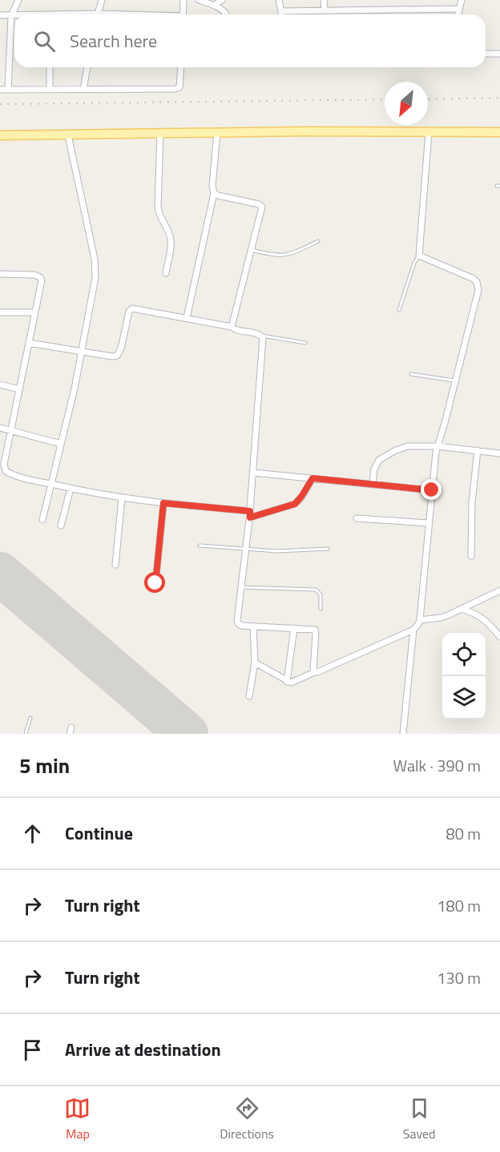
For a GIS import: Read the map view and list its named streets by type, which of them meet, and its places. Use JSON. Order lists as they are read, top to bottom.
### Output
{
  "north": "bottom left",
  "page": {
    "search": "Search here",
    "heading": ["5 min", "Walk · 390 m"],
    "list": [
      ["Continue", "80 m"],
      ["Turn right", "180 m"],
      ["Turn right", "130 m"],
      "Arrive at destination"
    ],
    "nav": ["Map", "Directions", "Saved"]
  }
}
